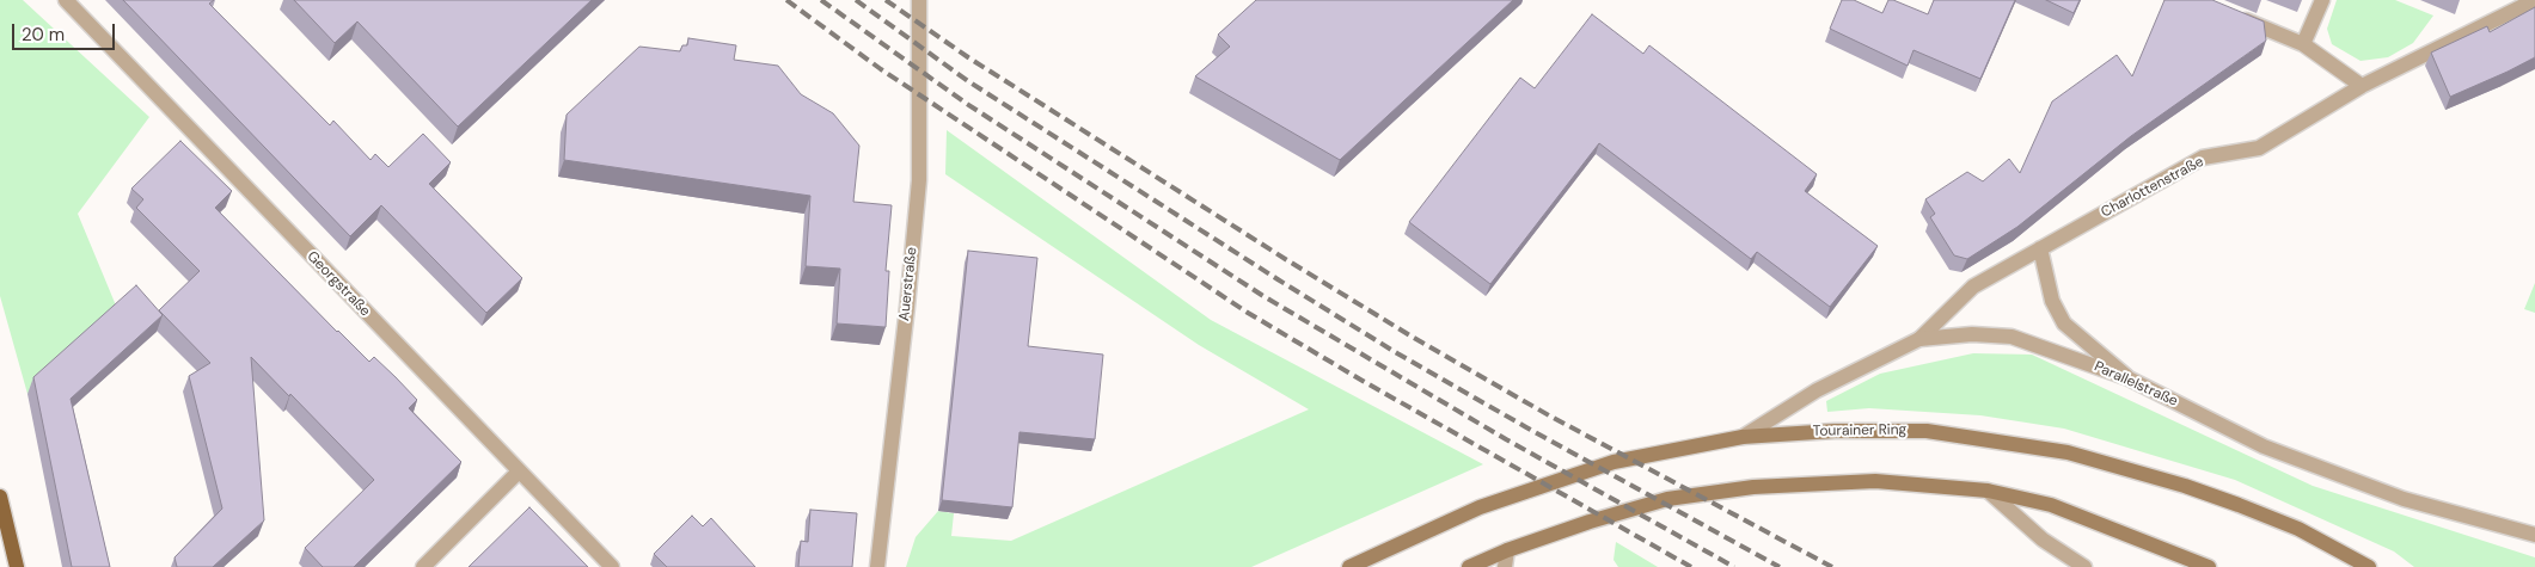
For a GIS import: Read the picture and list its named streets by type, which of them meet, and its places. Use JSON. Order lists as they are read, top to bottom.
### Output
{
  "streets": {
    "main road": ["Tourainer Ring"],
    "street": [
      "Charlottenstraße",
      "Georgstraße",
      "Auerstraße",
      "Parallelstraße"
    ]
  },
  "crossings": [
    ["Charlottenstraße", "Parallelstraße"],
    ["Parallelstraße", "Tourainer Ring"]
  ],
  "scale_bar": "20 m"
}
